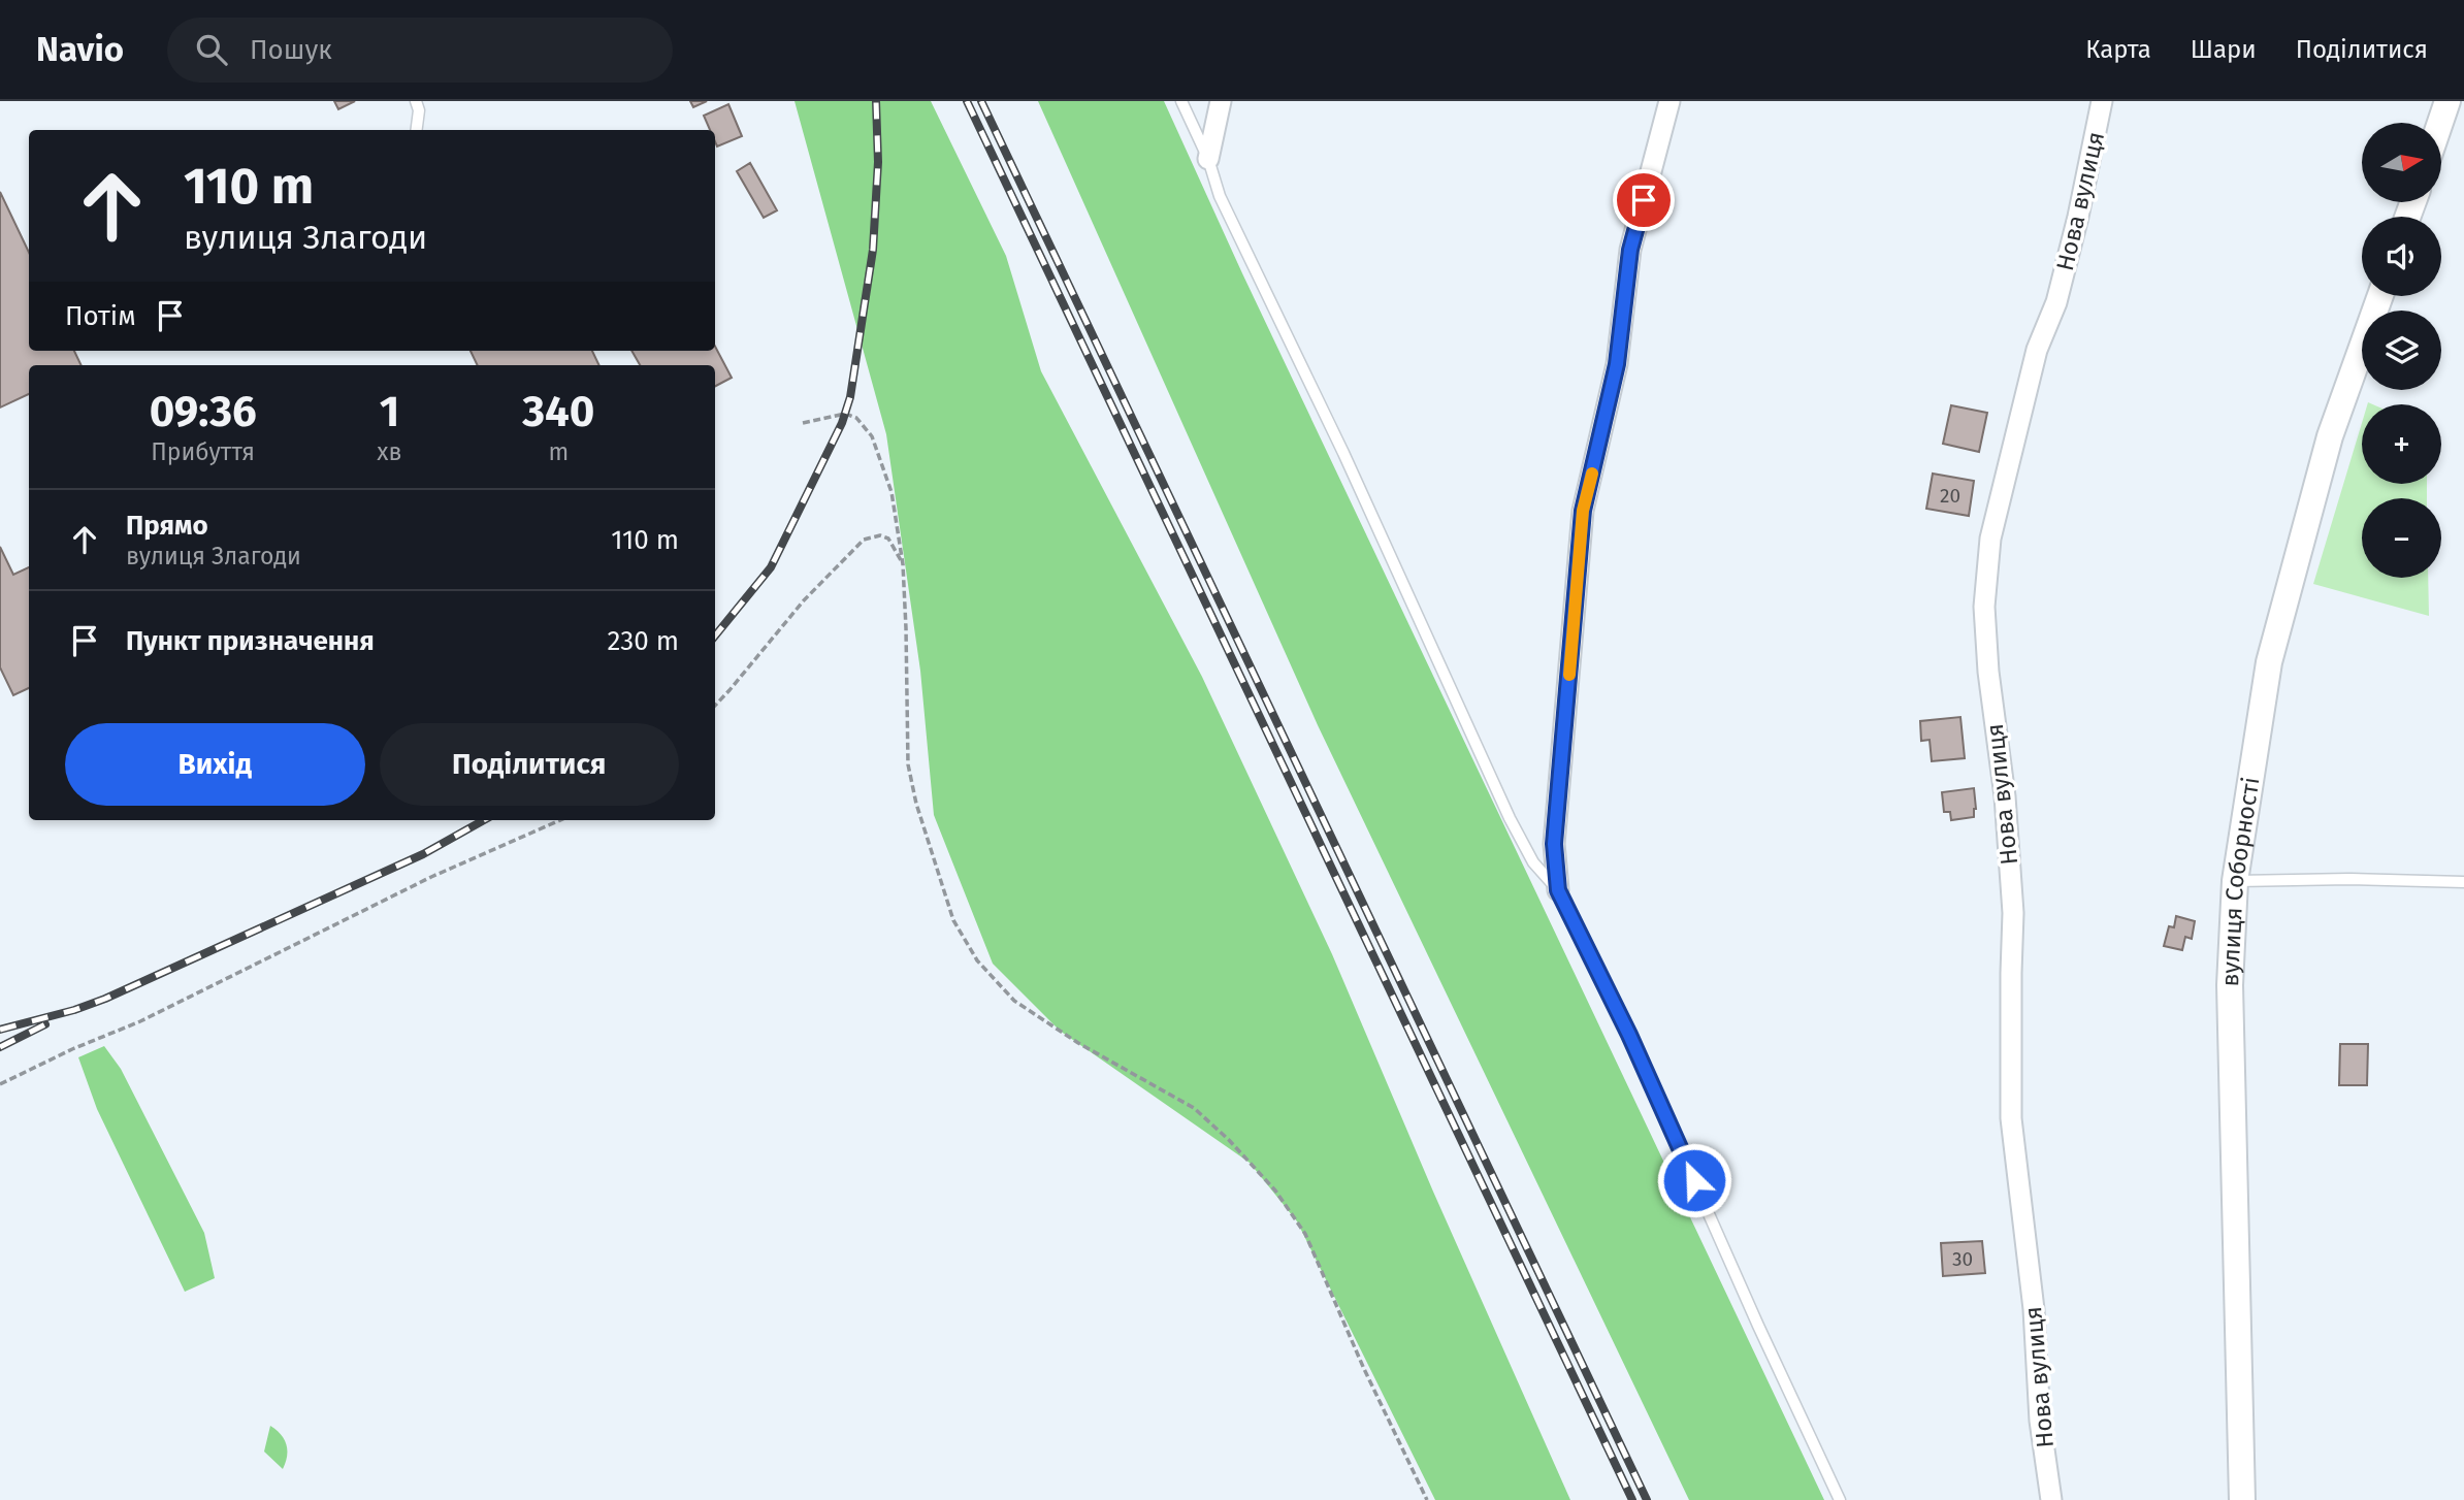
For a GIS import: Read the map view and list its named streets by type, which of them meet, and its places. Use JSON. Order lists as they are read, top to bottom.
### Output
{
  "streets": {
    "street": ["Нова вулиця", "вулиця Соборності"]
  },
  "house_numbers": ["20", "30"],
  "north": "right",
  "page": {
    "header": "Navio",
    "search": "Пошук",
    "nav": ["Карта", "Шари", "Поділитися"],
    "map_buttons": ["+", "−"],
    "turn": ["110 m", "вулиця Злагоди"],
    "then": "Потім",
    "eta": [
      "09:36",
      "Прибуття",
      "1",
      "хв",
      "340",
      "m"
    ],
    "list": [
      {
        "name": "Прямо",
        "note": "вулиця Злагоди",
        "value": "110 m"
      },
      {
        "name": "Пункт призначення",
        "value": "230 m"
      }
    ],
    "buttons": ["Вихід", "Поділитися"]
  }
}
